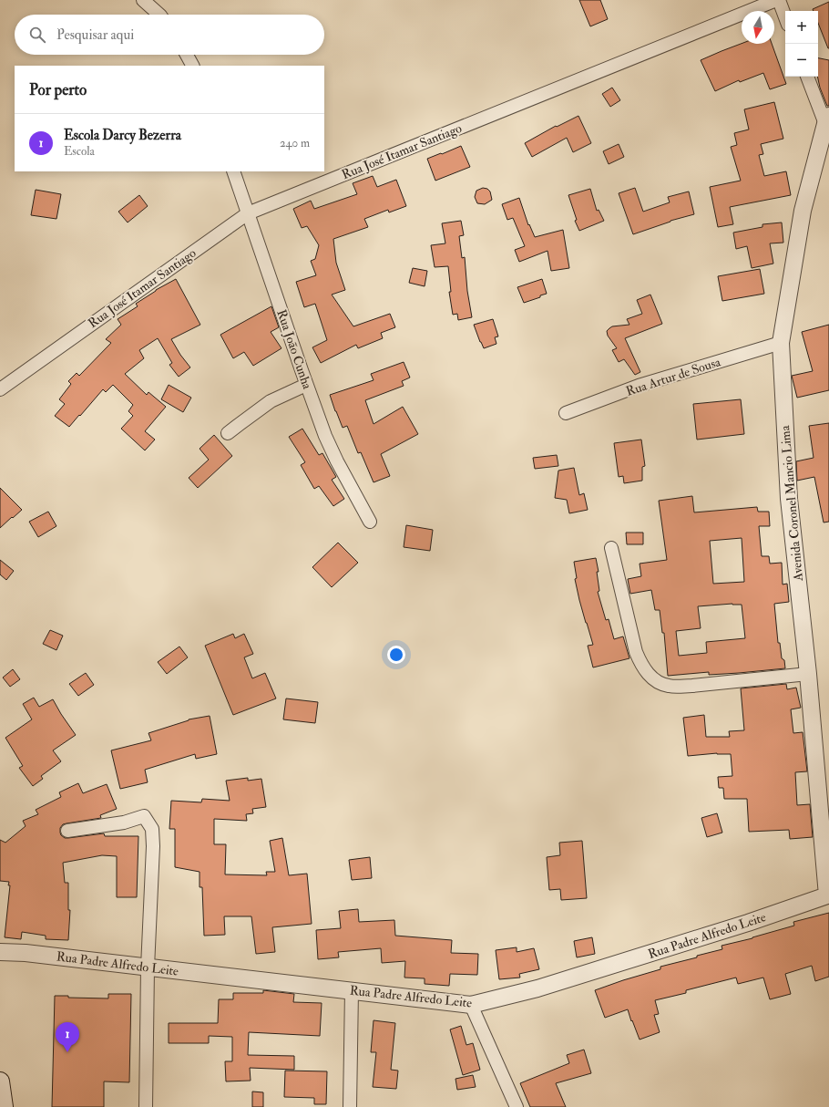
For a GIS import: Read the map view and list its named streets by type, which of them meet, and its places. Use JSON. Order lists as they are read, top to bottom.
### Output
{
  "streets": {
    "street": [
      "Rua José Itamar Santiago",
      "Rua João Cunha",
      "Rua Artur de Sousa",
      "Avenida Coronel Mancio Lima",
      "Rua Padre Alfredo Leite"
    ]
  },
  "crossings": [
    ["Rua José Itamar Santiago", "Rua João Cunha"],
    ["Rua Artur de Sousa", "Avenida Coronel Mancio Lima"],
    ["Avenida Coronel Mancio Lima", "Rua Padre Alfredo Leite"]
  ],
  "north": "bottom",
  "page": {
    "map_buttons": ["+", "−"],
    "search": "Pesquisar aqui",
    "heading": "Por perto",
    "list": [
      {
        "mark": "1",
        "name": "Escola Darcy Bezerra",
        "note": "Escola",
        "value": "240 m"
      }
    ],
    "pins": "1"
  }
}
